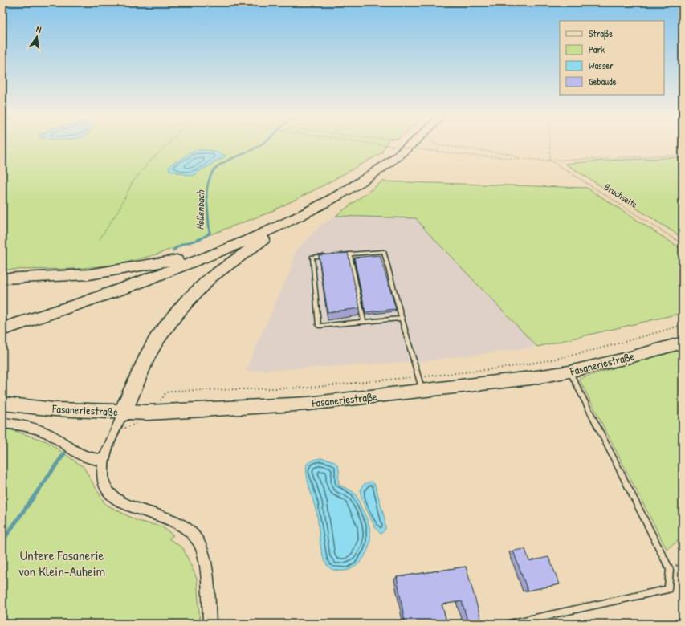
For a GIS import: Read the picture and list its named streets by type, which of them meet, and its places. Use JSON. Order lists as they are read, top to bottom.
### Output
{
  "streets": {
    "street": ["Fasaneriestraße"],
    "path": ["Bruchseite"]
  },
  "water": ["Hellenbach"],
  "parks": ["Untere Fasanerie von Klein-Auheim"],
  "legend": [
    "Straße",
    "Park",
    "Wasser",
    "Gebäude"
  ],
  "north": "top"
}
